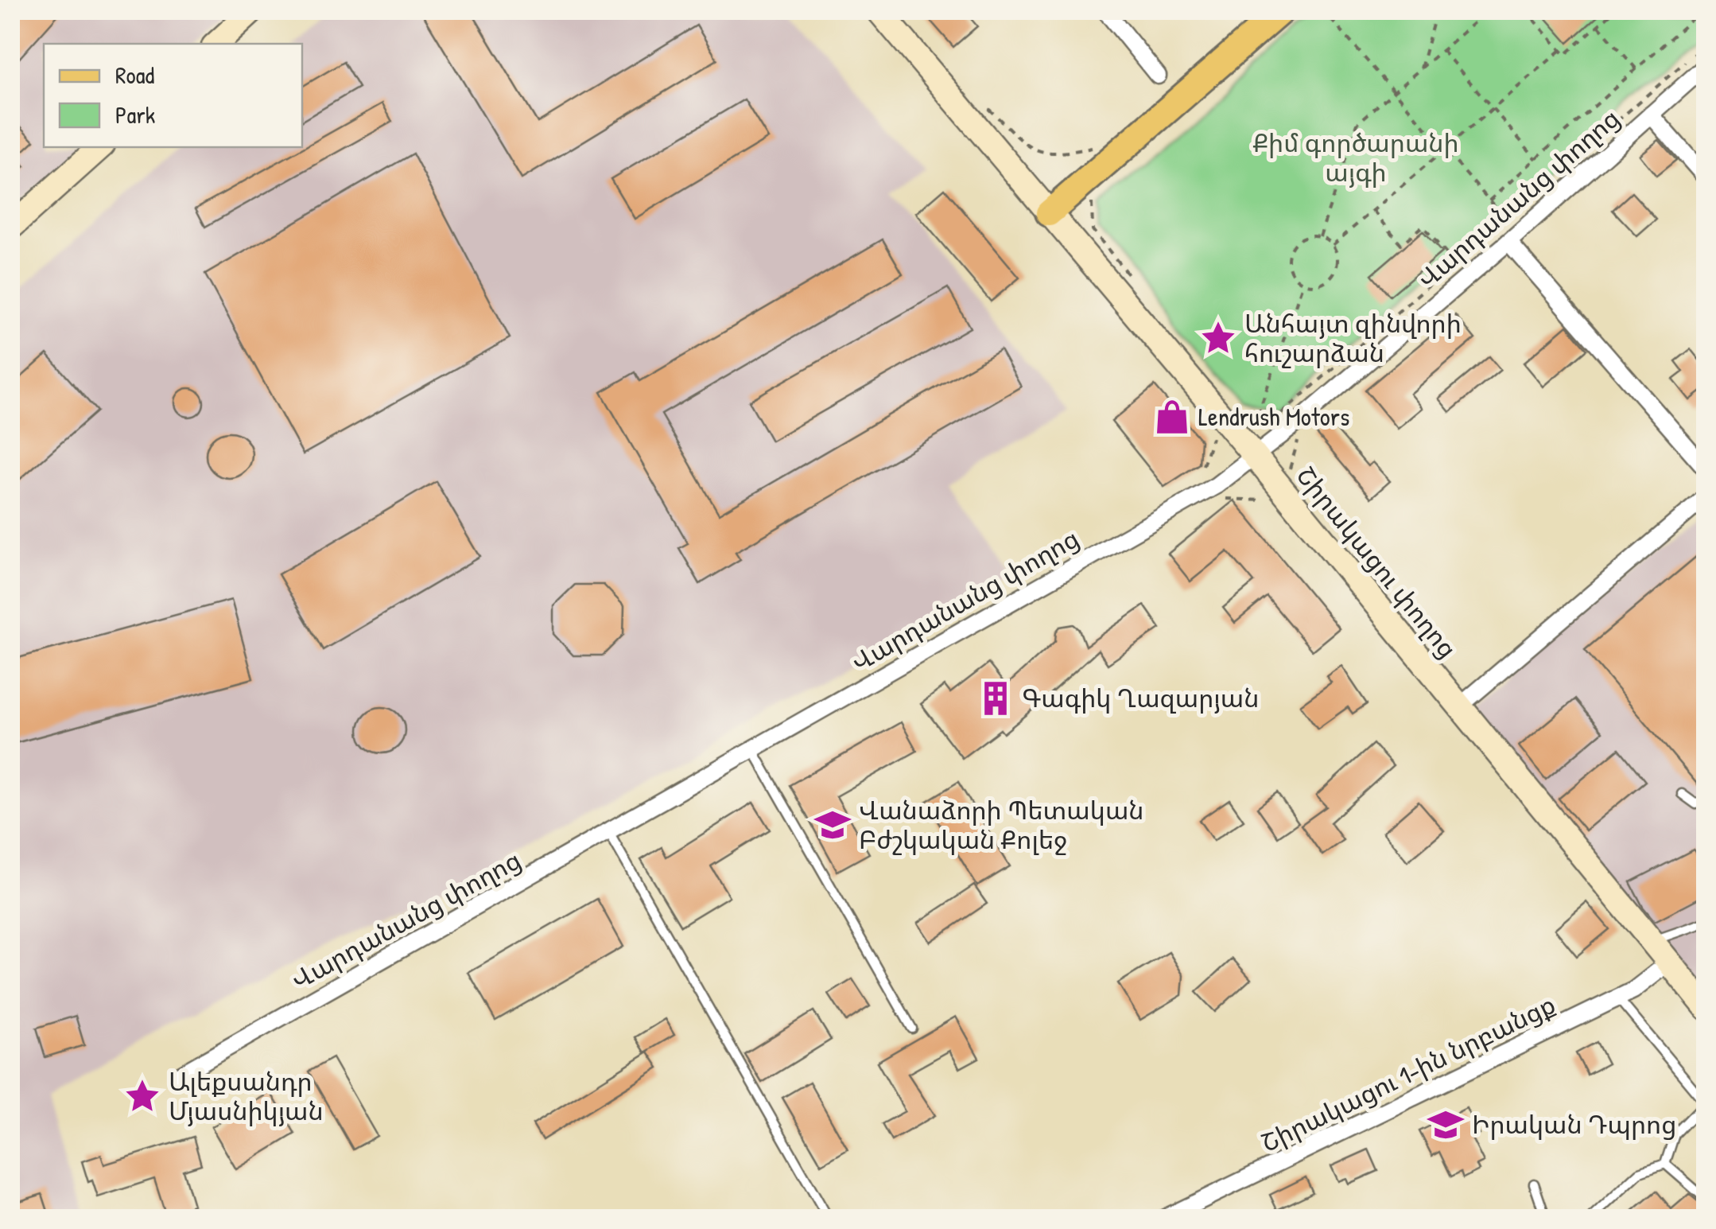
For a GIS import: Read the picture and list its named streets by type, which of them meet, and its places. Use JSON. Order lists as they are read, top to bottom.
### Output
{
  "streets": {
    "street": ["Վարդանանց փողոց", "Շիրակացու փողոց", "Շիրակացու 1-ին նրբանցք"]
  },
  "crossings": [
    ["Վարդանանց փողոց", "Շիրակացու փողոց"],
    ["Շիրակացու փողոց", "Շիրակացու 1-ին նրբանցք"]
  ],
  "parks": ["Քիմ գործարանի այգի"],
  "places": {
    "place": ["Անհայտ զինվորի հուշարձան", "Ալեքսանդր Մյասնիկյան"],
    "shop": ["Lendrush Motors"],
    "building": ["Գագիկ Ղազարյան"],
    "school or university": ["Վանաձորի Պետական Բժշկական Քոլեջ", "Իրական Դպրոց"]
  },
  "legend": ["Road", "Park"]
}
